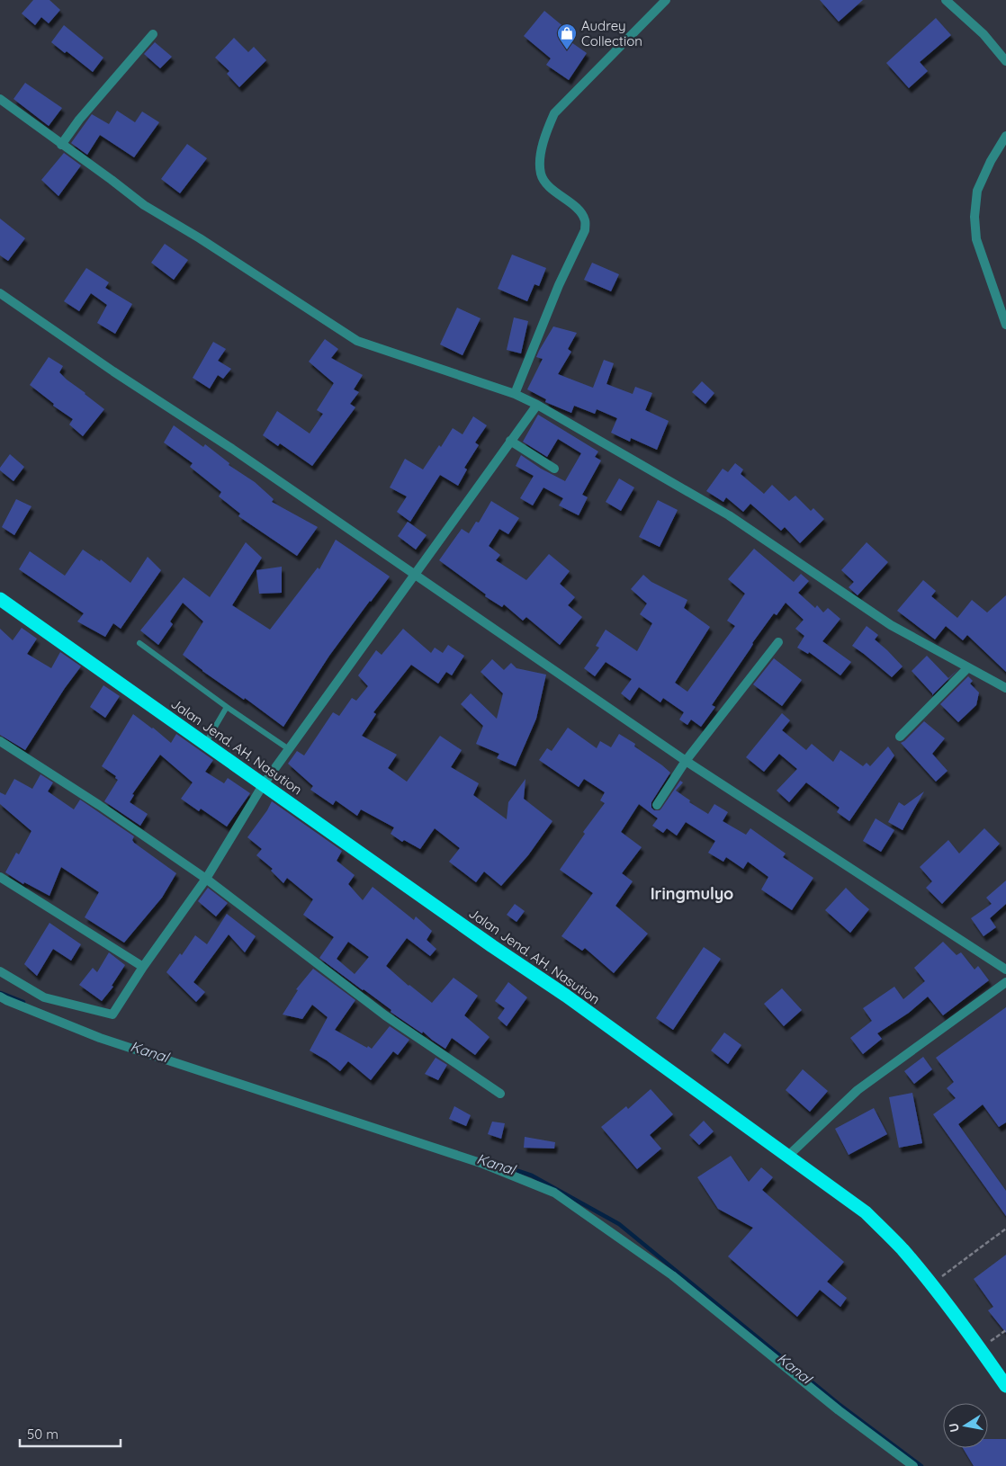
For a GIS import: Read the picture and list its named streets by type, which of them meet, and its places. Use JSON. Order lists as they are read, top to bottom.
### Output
{
  "streets": {
    "highway": ["Jalan Jend. AH. Nasution"]
  },
  "districts": ["Iringmulyo"],
  "water": ["Kanal"],
  "places": {
    "shop": ["Audrey Collection"]
  },
  "scale_bar": "50 m",
  "north": "left"
}
